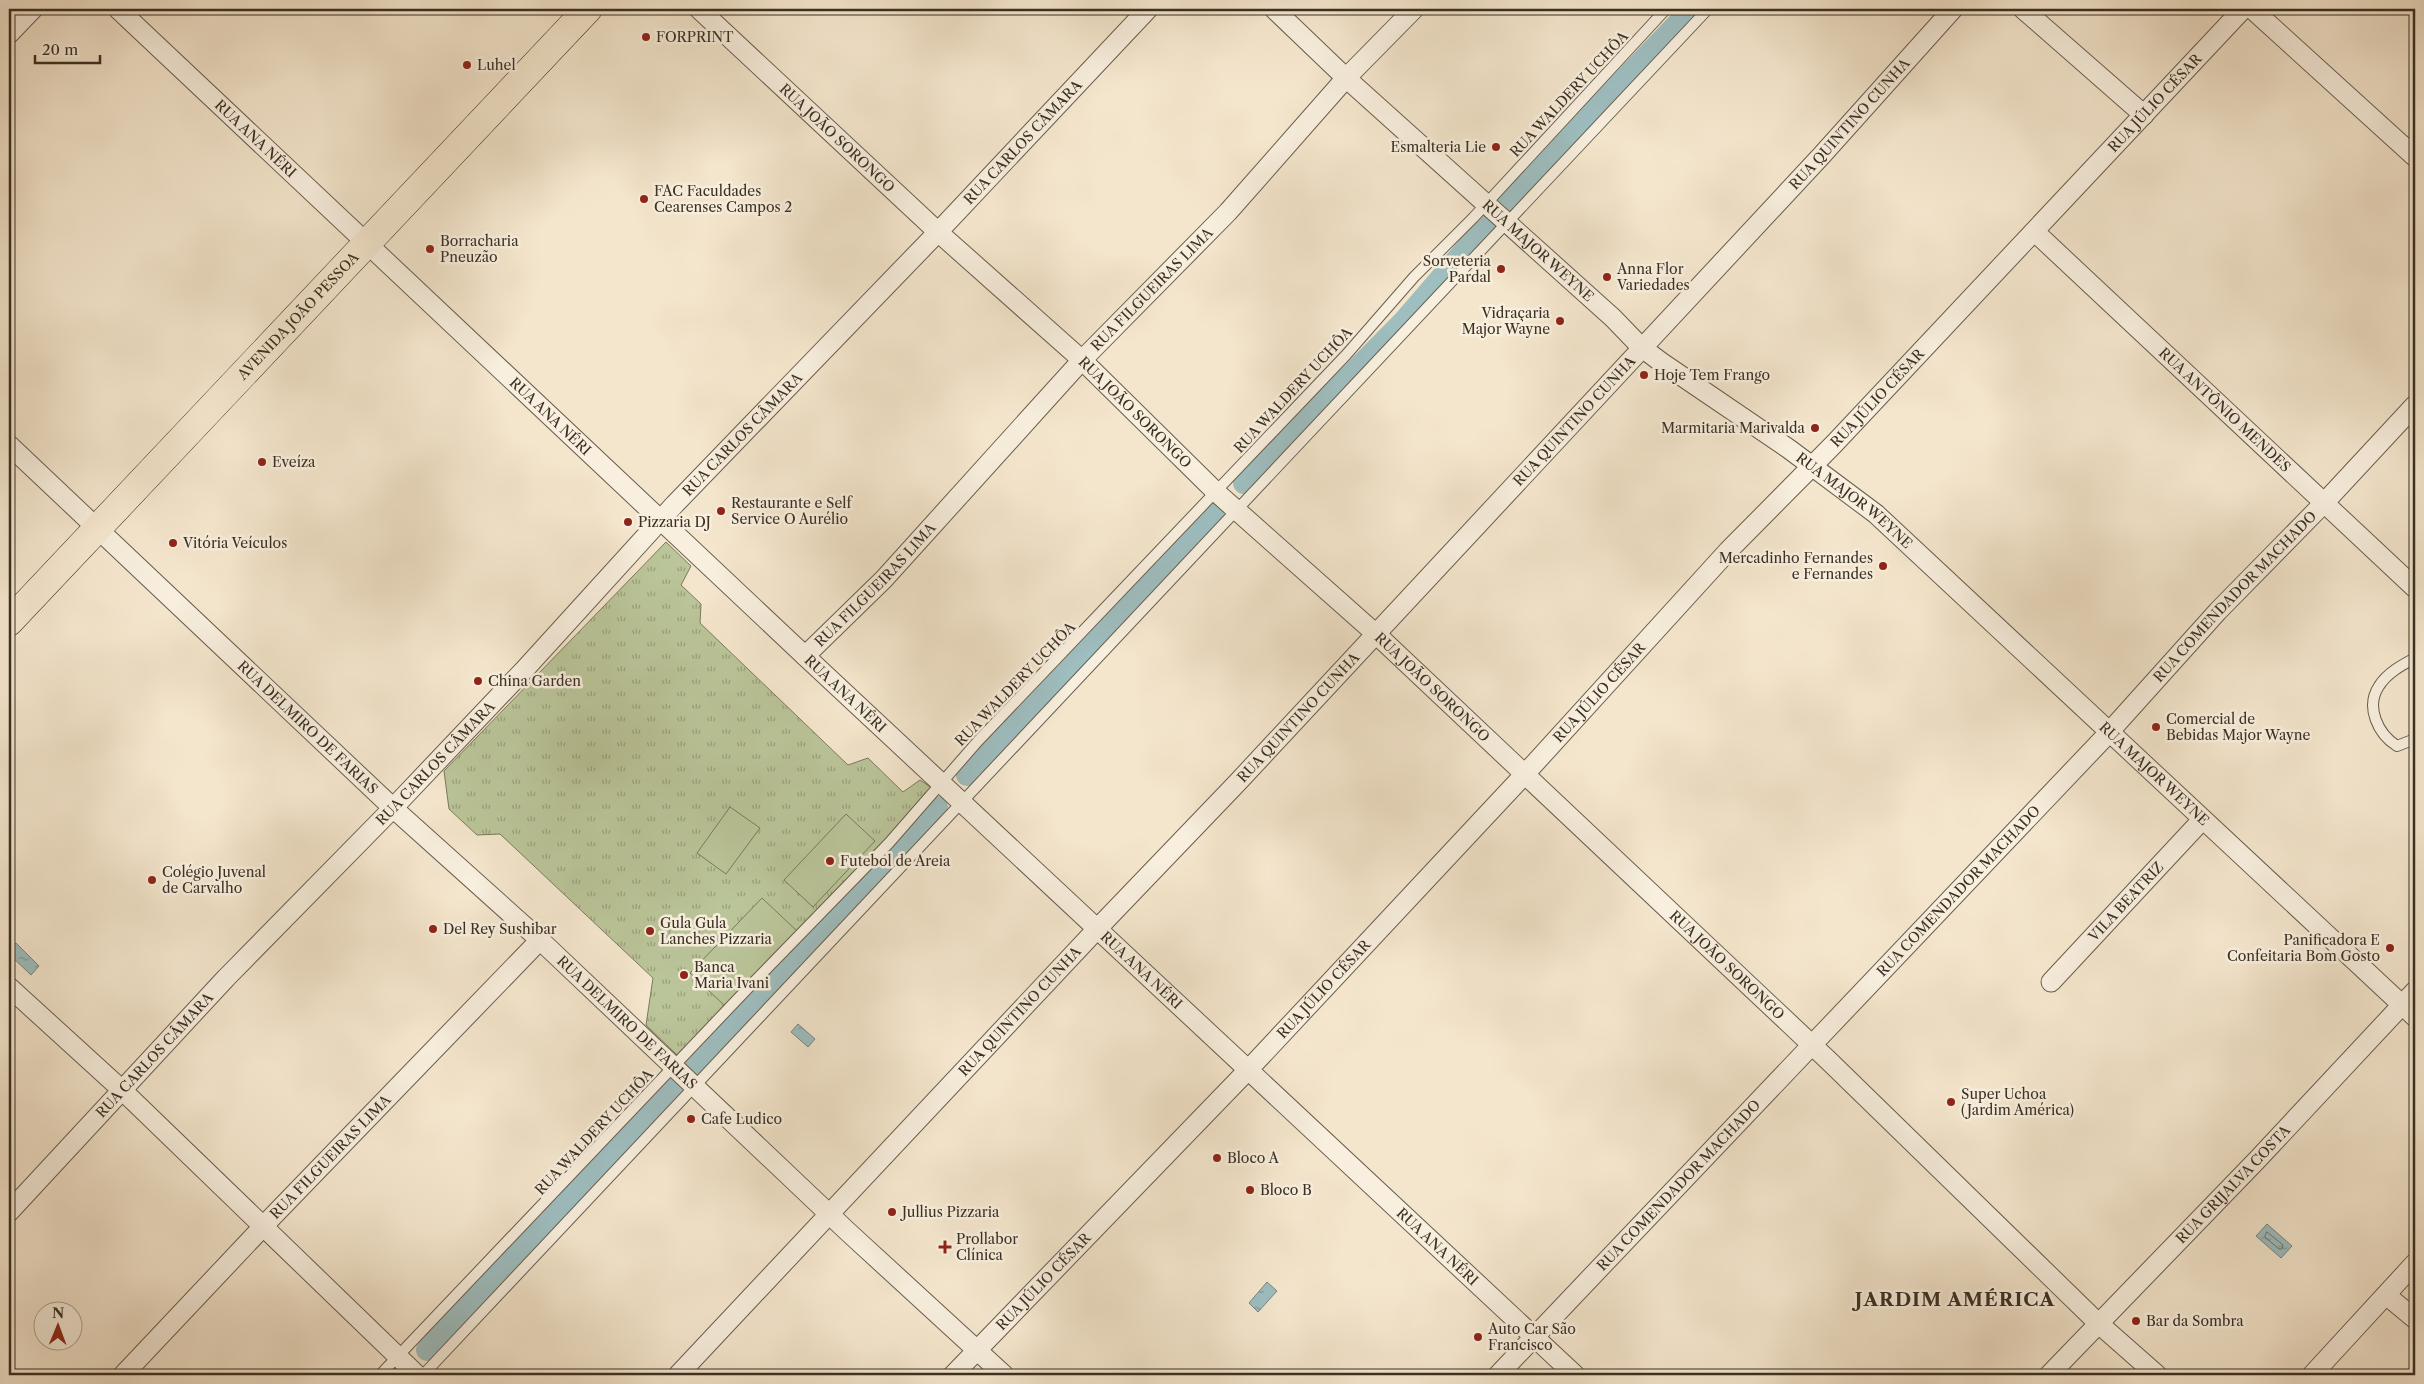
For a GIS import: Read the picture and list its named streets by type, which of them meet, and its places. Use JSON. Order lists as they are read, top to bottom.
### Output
{
  "streets": {
    "main road": ["AVENIDA JOÃO PESSOA"],
    "street": [
      "RUA JÚLIO CÉSAR",
      "RUA QUINTINO CUNHA",
      "RUA ANA NÉRI",
      "RUA JOÃO SORONGO",
      "RUA CARLOS CÂMARA",
      "RUA MAJOR WEYNE",
      "RUA FILGUEIRAS LIMA",
      "RUA ANTÔNIO MENDES",
      "RUA COMENDADOR MACHADO",
      "RUA DELMIRO DE FARIAS",
      "VILA BEATRIZ",
      "RUA GRIJALVA COSTA"
    ],
    "lane": ["RUA WALDERY UCHÔA"]
  },
  "crossings": [
    ["RUA WALDERY UCHÔA", "RUA ANA NÉRI"],
    ["RUA WALDERY UCHÔA", "RUA JOÃO SORONGO"],
    ["RUA WALDERY UCHÔA", "RUA MAJOR WEYNE"],
    ["RUA WALDERY UCHÔA", "RUA DELMIRO DE FARIAS"],
    ["RUA JÚLIO CÉSAR", "RUA ANA NÉRI"],
    ["RUA JÚLIO CÉSAR", "RUA JOÃO SORONGO"],
    ["RUA JÚLIO CÉSAR", "RUA MAJOR WEYNE"],
    ["RUA JÚLIO CÉSAR", "RUA ANTÔNIO MENDES"],
    ["RUA JÚLIO CÉSAR", "RUA DELMIRO DE FARIAS"],
    ["RUA QUINTINO CUNHA", "RUA ANA NÉRI"],
    ["RUA QUINTINO CUNHA", "RUA JOÃO SORONGO"],
    ["RUA QUINTINO CUNHA", "RUA MAJOR WEYNE"],
    ["RUA QUINTINO CUNHA", "RUA DELMIRO DE FARIAS"],
    ["RUA ANA NÉRI", "RUA CARLOS CÂMARA"],
    ["RUA ANA NÉRI", "RUA FILGUEIRAS LIMA"],
    ["RUA ANA NÉRI", "AVENIDA JOÃO PESSOA"],
    ["RUA ANA NÉRI", "RUA COMENDADOR MACHADO"],
    ["RUA JOÃO SORONGO", "RUA CARLOS CÂMARA"],
    ["RUA JOÃO SORONGO", "RUA FILGUEIRAS LIMA"],
    ["RUA JOÃO SORONGO", "RUA COMENDADOR MACHADO"],
    ["RUA JOÃO SORONGO", "RUA GRIJALVA COSTA"],
    ["RUA CARLOS CÂMARA", "RUA DELMIRO DE FARIAS"],
    ["RUA MAJOR WEYNE", "RUA FILGUEIRAS LIMA"],
    ["RUA MAJOR WEYNE", "RUA COMENDADOR MACHADO"],
    ["RUA MAJOR WEYNE", "VILA BEATRIZ"],
    ["RUA MAJOR WEYNE", "RUA GRIJALVA COSTA"],
    ["RUA FILGUEIRAS LIMA", "RUA DELMIRO DE FARIAS"],
    ["AVENIDA JOÃO PESSOA", "RUA DELMIRO DE FARIAS"],
    ["RUA ANTÔNIO MENDES", "RUA COMENDADOR MACHADO"]
  ],
  "districts": ["JARDIM AMÉRICA"],
  "places": {
    "other": [
      "FORPRINT",
      "Luhel",
      "Esmalteria Lie",
      "FAC Faculdades Cearenses Campos 2",
      "Borracharia Pneuzão",
      "Sorveteria Pardal",
      "Anna Flor Variedades",
      "Vidraçaria Major Wayne",
      "Hoje Tem Frango",
      "Marmitaria Marivalda",
      "Eveíza",
      "Restaurante e Self Service O Aurélio",
      "Pizzaria DJ",
      "Vitória Veículos",
      "Mercadinho Fernandes e Fernandes",
      "China Garden",
      "Comercial de Bebidas Major Wayne",
      "Futebol de Areia",
      "Colégio Juvenal de Carvalho",
      "Del Rey Sushibar",
      "Gula Gula Lanches Pizzaria",
      "Panificadora E Confeitaria Bom Gosto",
      "Banca Maria Ivani",
      "Super Uchoa (Jardim América)",
      "Cafe Ludico",
      "Bloco A",
      "Bloco B",
      "Jullius Pizzaria",
      "Bar da Sombra",
      "Auto Car São Francisco"
    ],
    "health": ["Prollabor Clínica"]
  },
  "scale_bar": "20 m",
  "north": "top"
}
